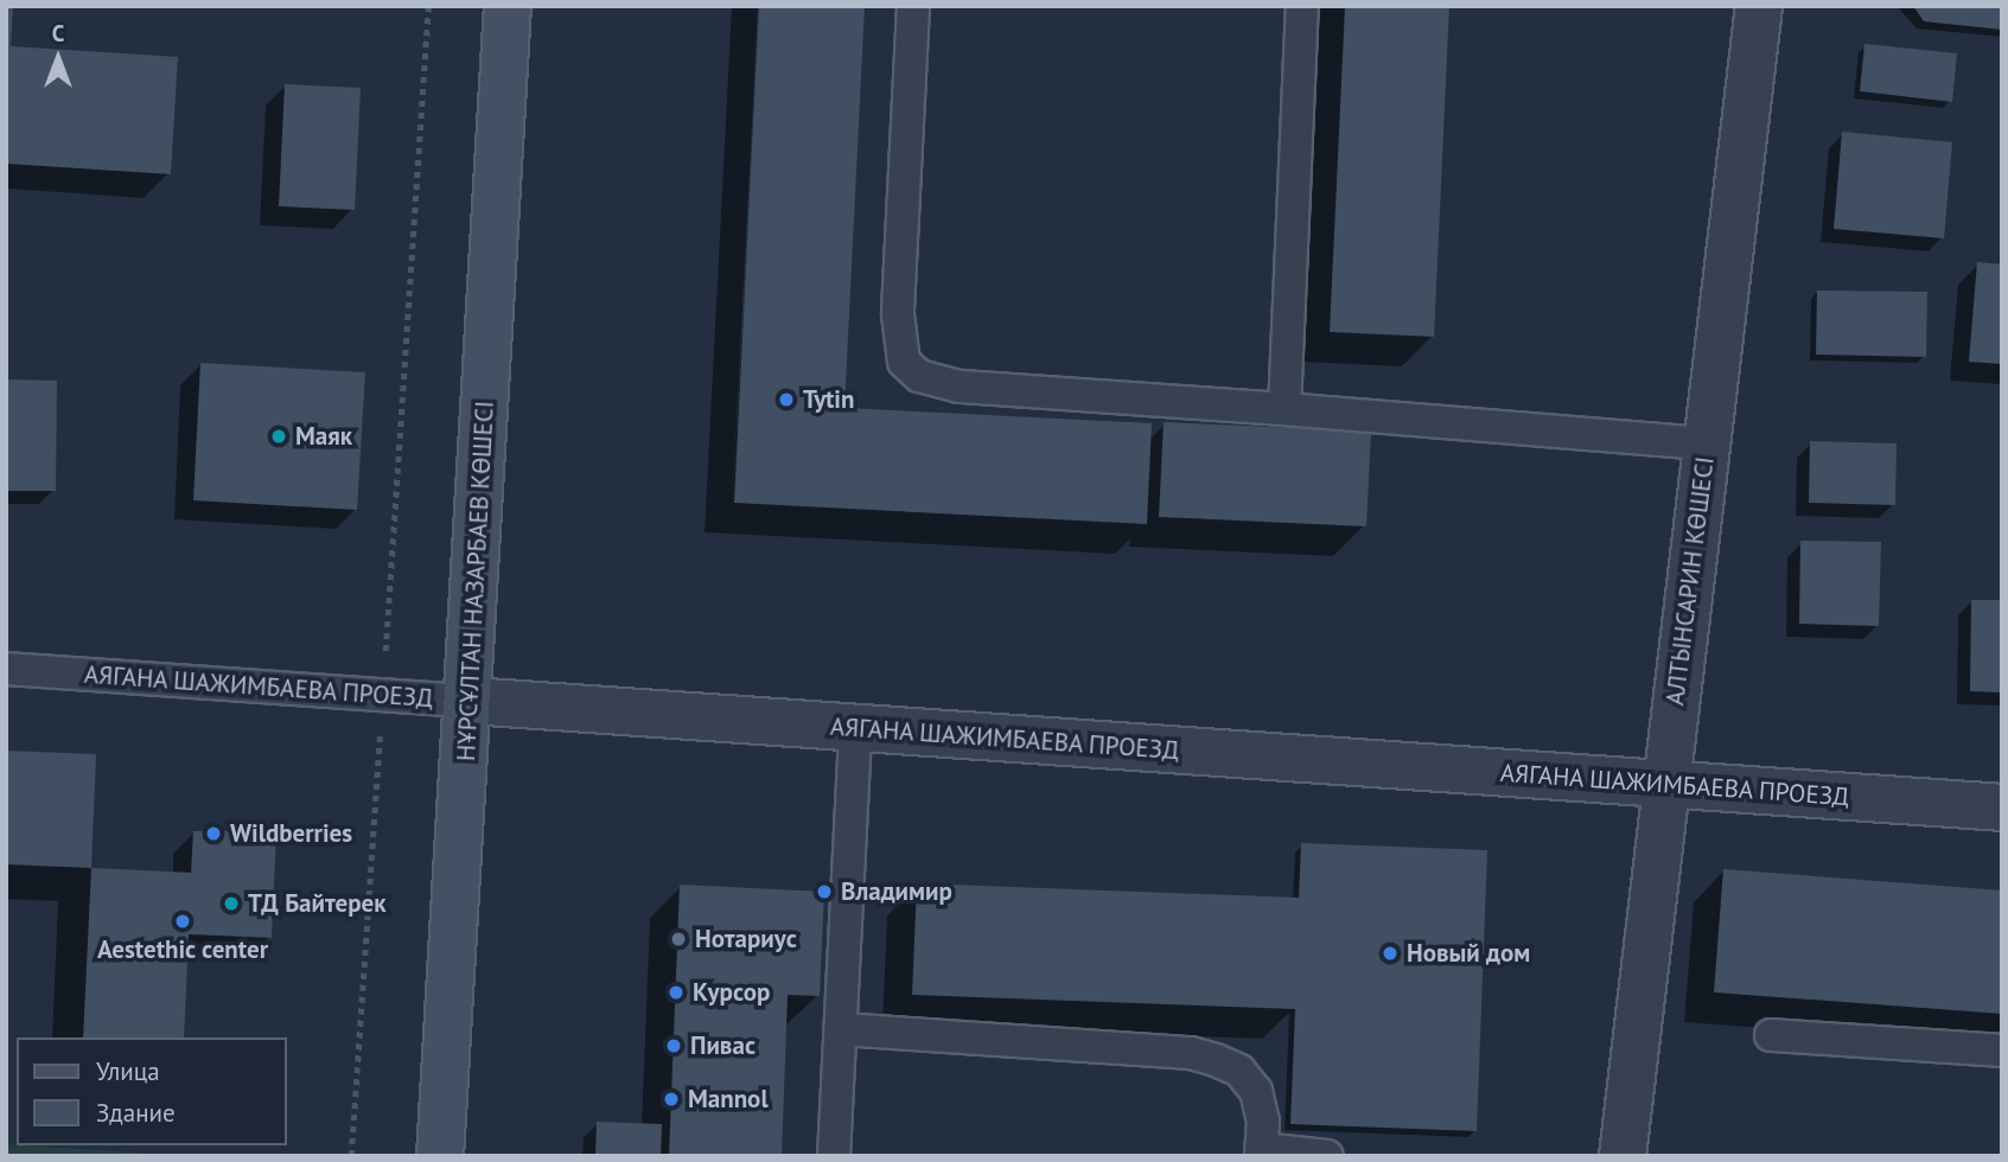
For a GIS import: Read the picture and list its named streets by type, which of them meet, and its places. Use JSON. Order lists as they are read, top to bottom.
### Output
{
  "streets": {
    "main road": ["НҰРСҰЛТАН НАЗАРБАЕВ КӨШЕСІ"],
    "street": ["АЛТЫНСАРИН КӨШЕСІ", "АЯГАНА ШАЖИМБАЕВА ПРОЕЗД"]
  },
  "crossings": [
    ["НҰРСҰЛТАН НАЗАРБАЕВ КӨШЕСІ", "АЯГАНА ШАЖИМБАЕВА ПРОЕЗД"],
    ["АЛТЫНСАРИН КӨШЕСІ", "АЯГАНА ШАЖИМБАЕВА ПРОЕЗД"]
  ],
  "places": [
    "Tytin",
    "Маяк",
    "Wildberries",
    "Владимир",
    "ТД Байтерек",
    "Aestethic center",
    "Нотариус",
    "Новый дом",
    "Курсор",
    "Пивас",
    "Mannol"
  ],
  "legend": ["Улица", "Здание"],
  "north": "top"
}
